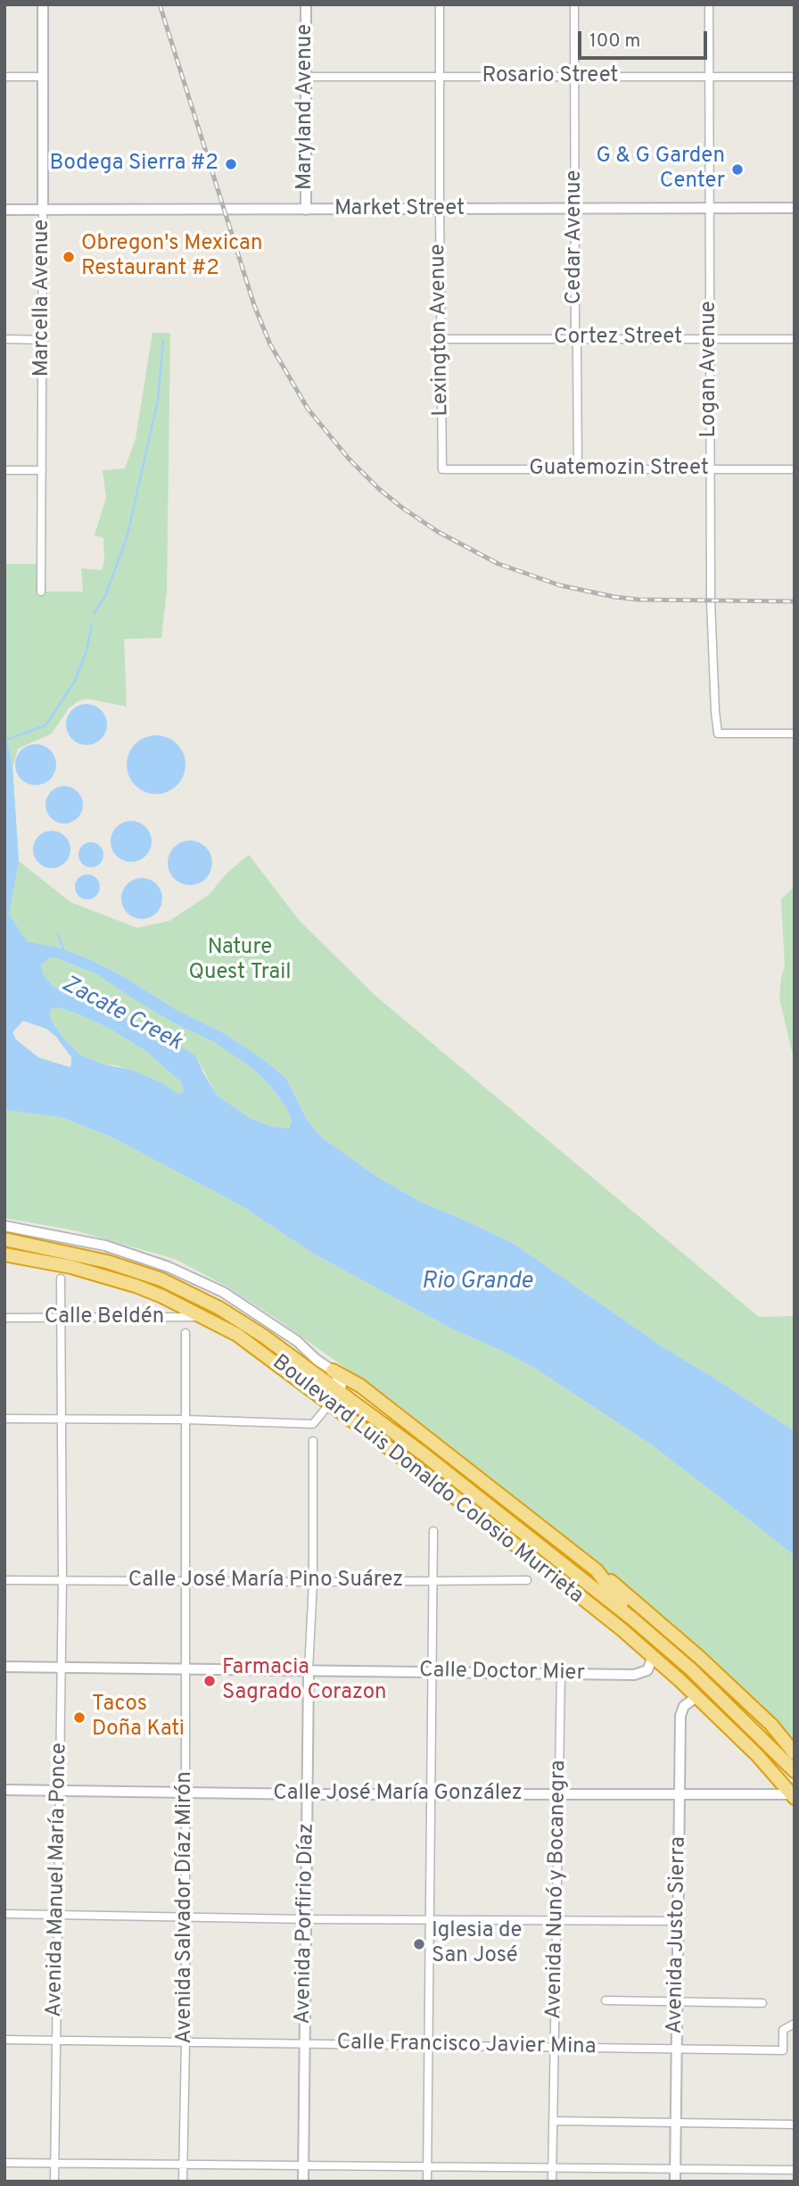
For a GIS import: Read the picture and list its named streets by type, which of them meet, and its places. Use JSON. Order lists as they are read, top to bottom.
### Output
{
  "streets": {
    "highway": ["Boulevard Luis Donaldo Colosio Murrieta"],
    "street": [
      "Rosario Street",
      "Maryland Avenue",
      "Market Street",
      "Cedar Avenue",
      "Marcella Avenue",
      "Lexington Avenue",
      "Cortez Street",
      "Logan Avenue",
      "Guatemozin Street",
      "Calle Beldén",
      "Calle José María Pino Suárez",
      "Calle Doctor Mier",
      "Calle José María González",
      "Avenida Manuel María Ponce",
      "Avenida Nunó y Bocanegra",
      "Avenida Salvador Díaz Mirón",
      "Avenida Porfirio Díaz",
      "Avenida Justo Sierra",
      "Calle Francisco Javier Mina"
    ]
  },
  "crossings": [
    ["Rosario Street", "Maryland Avenue"],
    ["Rosario Street", "Cedar Avenue"],
    ["Rosario Street", "Lexington Avenue"],
    ["Rosario Street", "Logan Avenue"],
    ["Maryland Avenue", "Market Street"],
    ["Market Street", "Cedar Avenue"],
    ["Market Street", "Marcella Avenue"],
    ["Market Street", "Lexington Avenue"],
    ["Market Street", "Logan Avenue"],
    ["Cedar Avenue", "Cortez Street"],
    ["Cedar Avenue", "Guatemozin Street"],
    ["Lexington Avenue", "Cortez Street"],
    ["Lexington Avenue", "Guatemozin Street"],
    ["Cortez Street", "Logan Avenue"],
    ["Logan Avenue", "Guatemozin Street"],
    ["Calle Beldén", "Boulevard Luis Donaldo Colosio Murrieta"],
    ["Calle Beldén", "Avenida Manuel María Ponce"],
    ["Boulevard Luis Donaldo Colosio Murrieta", "Calle Doctor Mier"],
    ["Boulevard Luis Donaldo Colosio Murrieta", "Calle José María González"],
    ["Boulevard Luis Donaldo Colosio Murrieta", "Avenida Justo Sierra"],
    ["Calle José María Pino Suárez", "Avenida Manuel María Ponce"],
    ["Calle José María Pino Suárez", "Avenida Salvador Díaz Mirón"],
    ["Calle José María Pino Suárez", "Avenida Porfirio Díaz"],
    ["Calle Doctor Mier", "Avenida Manuel María Ponce"],
    ["Calle Doctor Mier", "Avenida Nunó y Bocanegra"],
    ["Calle Doctor Mier", "Avenida Salvador Díaz Mirón"],
    ["Calle Doctor Mier", "Avenida Porfirio Díaz"],
    ["Calle José María González", "Avenida Manuel María Ponce"],
    ["Calle José María González", "Avenida Nunó y Bocanegra"],
    ["Calle José María González", "Avenida Salvador Díaz Mirón"],
    ["Calle José María González", "Avenida Porfirio Díaz"],
    ["Calle José María González", "Avenida Justo Sierra"],
    ["Avenida Manuel María Ponce", "Calle Francisco Javier Mina"],
    ["Avenida Nunó y Bocanegra", "Calle Francisco Javier Mina"],
    ["Avenida Salvador Díaz Mirón", "Calle Francisco Javier Mina"],
    ["Avenida Porfirio Díaz", "Calle Francisco Javier Mina"],
    ["Avenida Justo Sierra", "Calle Francisco Javier Mina"]
  ],
  "water": ["Zacate Creek", "Rio Grande"],
  "parks": ["Nature Quest Trail"],
  "places": [
    "Bodega Sierra #2",
    "G & G Garden Center",
    "Obregon's Mexican Restaurant #2",
    "Farmacia Sagrado Corazon",
    "Tacos Doña Kati",
    "Iglesia de San José"
  ],
  "scale_bar": "100 m"
}
